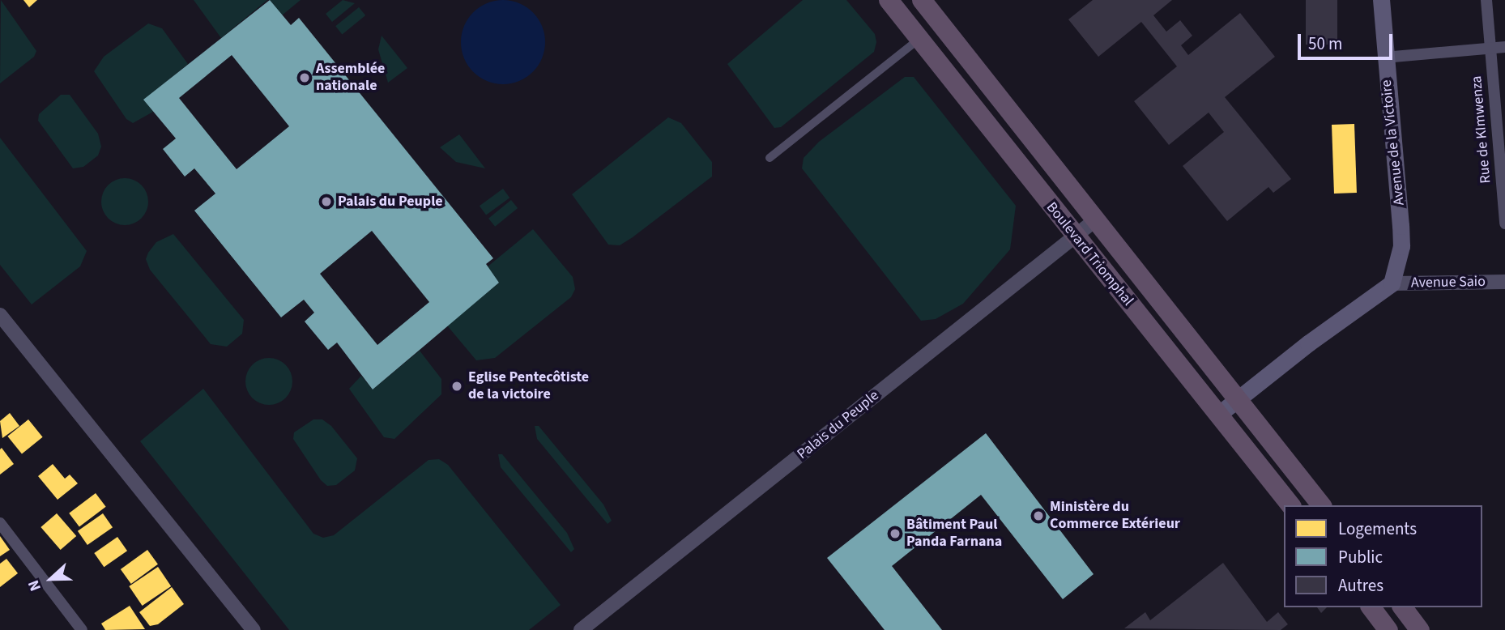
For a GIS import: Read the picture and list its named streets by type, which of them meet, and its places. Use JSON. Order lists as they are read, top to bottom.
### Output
{
  "streets": {
    "highway": ["Boulevard Triomphal"],
    "main road": ["Avenue de la Victoire"],
    "street": ["Rue de KImwenza", "Avenue Saio", "Palais du Peuple"]
  },
  "crossings": [
    ["Avenue de la Victoire", "Avenue Saio"],
    ["Boulevard Triomphal", "Palais du Peuple"]
  ],
  "places": [
    "Assemblée nationale",
    "Palais du Peuple",
    "Eglise Pentecôtiste de la victoire",
    "Ministère du Commerce Extérieur",
    "Bâtiment Paul Panda Farnana"
  ],
  "legend": ["Logements", "Public", "Autres"],
  "scale_bar": "50 m",
  "north": "left"
}
